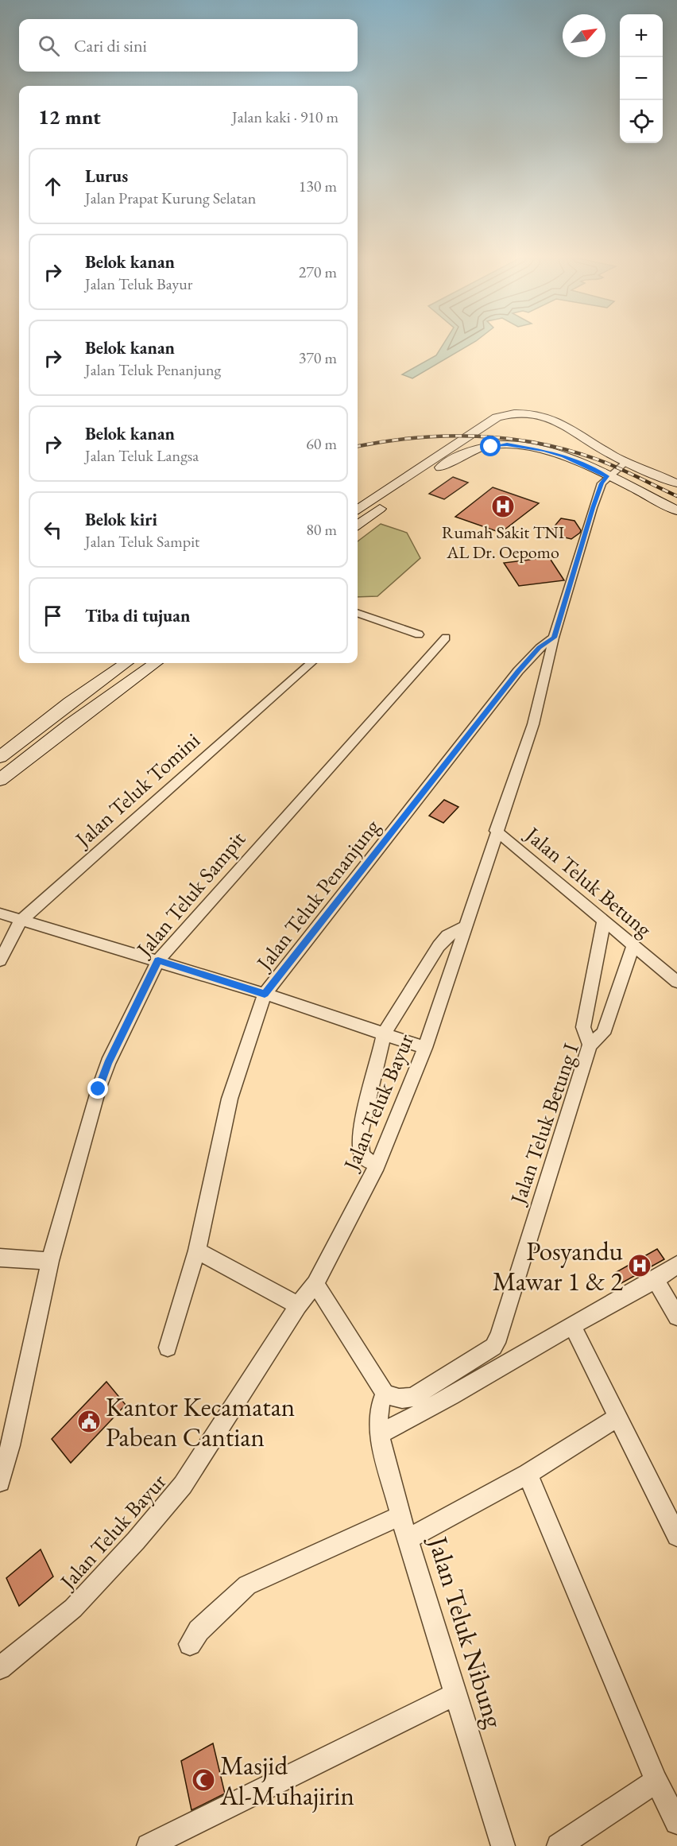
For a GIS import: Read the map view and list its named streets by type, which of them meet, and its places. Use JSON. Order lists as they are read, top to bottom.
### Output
{
  "streets": {
    "street": [
      "Jalan Teluk Tomini",
      "Jalan Teluk Betung",
      "Jalan Teluk Sampit",
      "Jalan Teluk Penanjung",
      "Jalan Teluk Bayur",
      "Jalan Teluk Betung I",
      "Jalan Teluk Nibung"
    ]
  },
  "crossings": [
    ["Jalan Teluk Betung", "Jalan Teluk Bayur"],
    ["Jalan Teluk Betung", "Jalan Teluk Betung I"],
    ["Jalan Teluk Penanjung", "Jalan Teluk Bayur"],
    ["Jalan Teluk Betung I", "Jalan Teluk Nibung"]
  ],
  "places": {
    "hospital": ["Rumah Sakit TNI AL Dr. Oepomo", "Posyandu Mawar 1 & 2"],
    "public building": ["Kantor Kecamatan Pabean Cantian"],
    "mosque": ["Masjid Al-Muhajirin"]
  },
  "north": "top right",
  "page": {
    "map_buttons": ["+", "−"],
    "search": "Cari di sini",
    "heading": ["12 mnt", "Jalan kaki · 910 m"],
    "list": [
      ["Lurus", "Jalan Prapat Kurung Selatan", "130 m"],
      ["Belok kanan", "Jalan Teluk Bayur", "270 m"],
      ["Belok kanan", "Jalan Teluk Penanjung", "370 m"],
      ["Belok kanan", "Jalan Teluk Langsa", "60 m"],
      ["Belok kiri", "Jalan Teluk Sampit", "80 m"],
      "Tiba di tujuan"
    ]
  }
}
